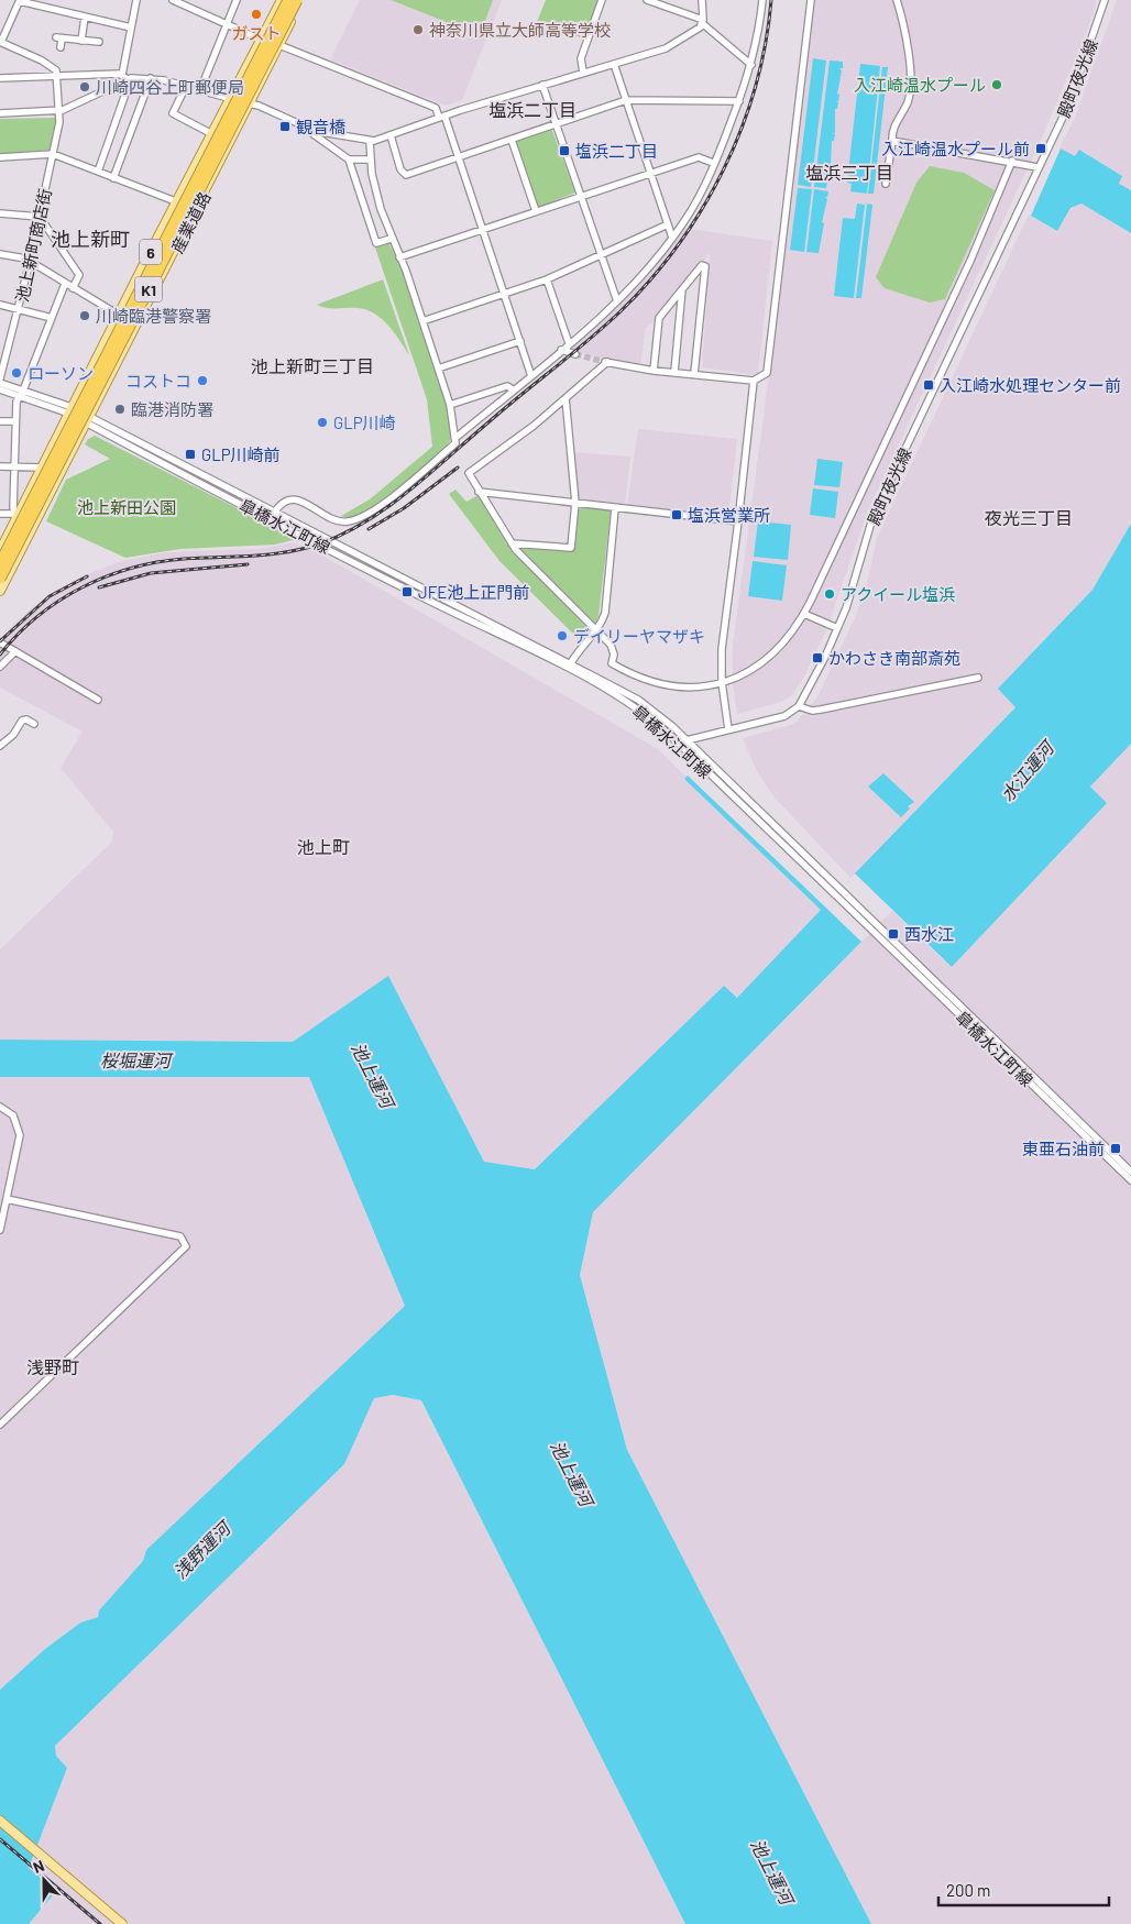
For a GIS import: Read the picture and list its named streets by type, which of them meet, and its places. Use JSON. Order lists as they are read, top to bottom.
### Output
{
  "streets": {
    "highway": ["K1"],
    "main road": ["産業道路", "6"],
    "street": ["殿町夜光線", "池上新町商店街", "皐橋水江町線"]
  },
  "crossings": [
    ["産業道路", "皐橋水江町線"]
  ],
  "districts": [
    "塩浜二丁目",
    "塩浜三丁目",
    "池上新町",
    "池上新町三丁目",
    "夜光三丁目",
    "池上町",
    "浅野町"
  ],
  "water": [
    "水江運河",
    "桜堀運河",
    "池上運河",
    "浅野運河"
  ],
  "parks": ["池上新田公園"],
  "places": {
    "other": [
      "ガスト",
      "神奈川県立大師高等学校",
      "入江崎温水プール",
      "川崎四谷上町郵便局",
      "川崎臨港警察署",
      "ローソン",
      "コストコ",
      "臨港消防署",
      "GLP川崎",
      "アクイール塩浜",
      "デイリーヤマザキ"
    ],
    "transit": [
      "観音橋",
      "入江崎温水プール前",
      "塩浜二丁目",
      "入江崎水処理センター前",
      "GLP川崎前",
      "塩浜営業所",
      "JFE池上正門前",
      "かわさき南部斎苑",
      "西水江",
      "東亜石油前"
    ]
  },
  "scale_bar": "200 m",
  "north": "top"
}
